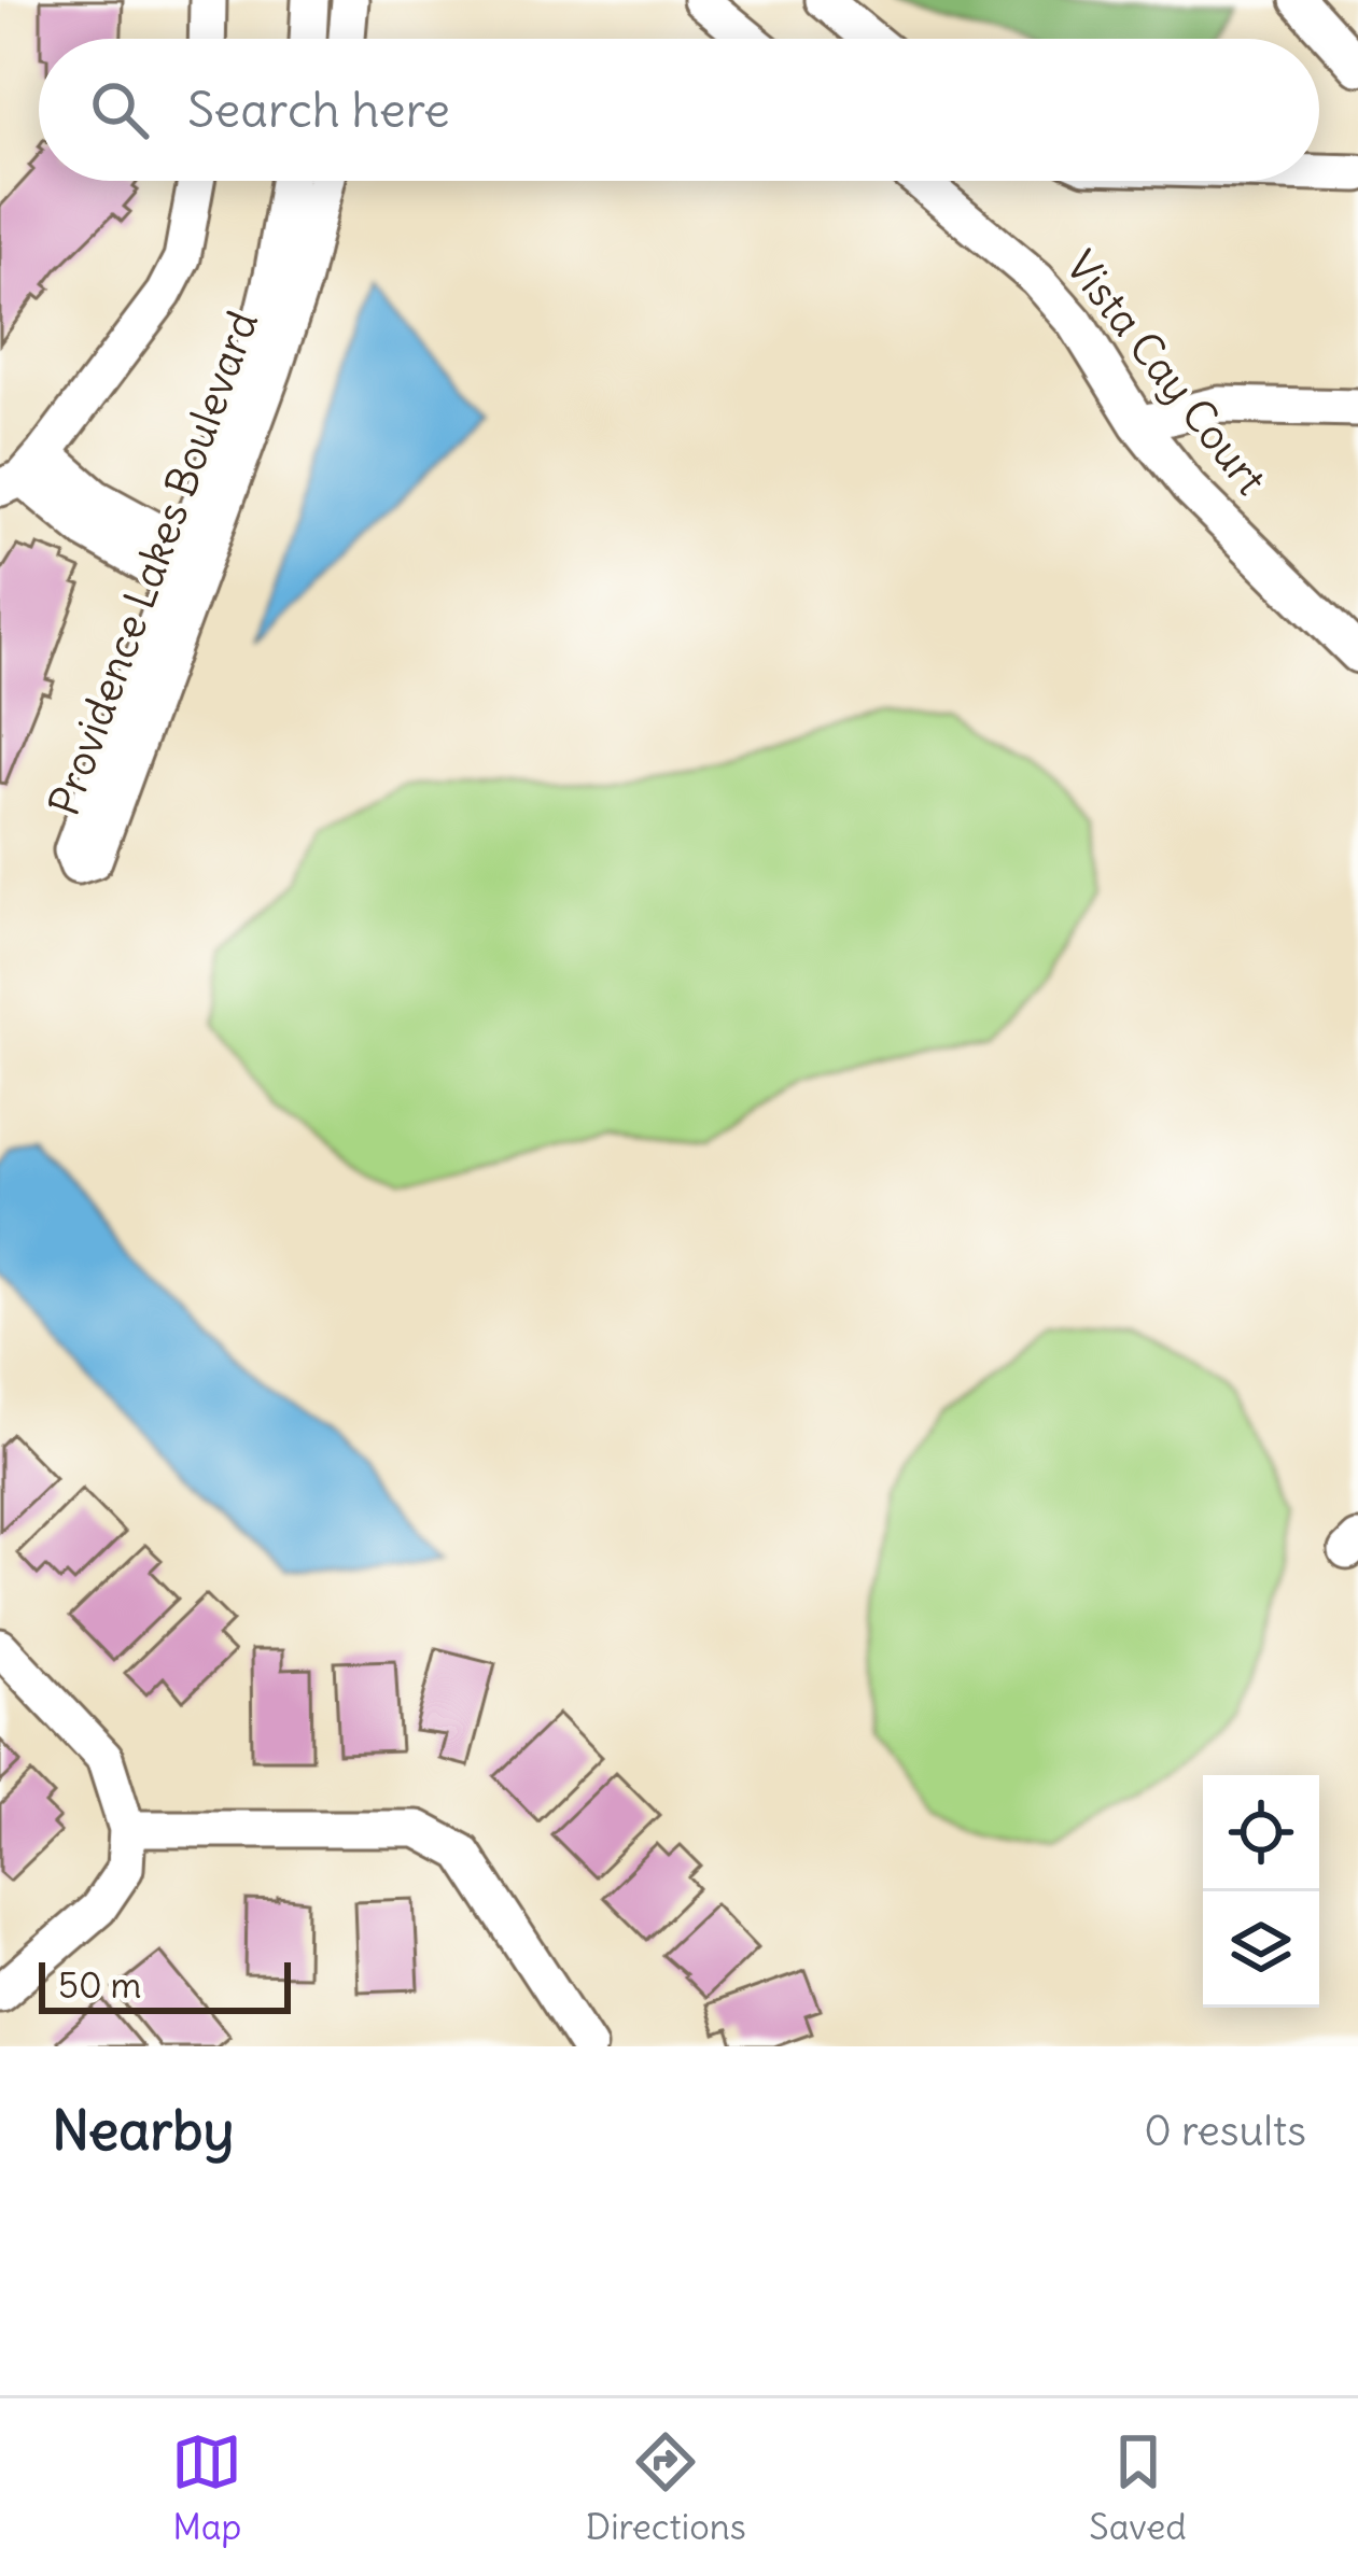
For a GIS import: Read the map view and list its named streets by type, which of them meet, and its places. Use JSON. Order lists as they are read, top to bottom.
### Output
{
  "streets": {
    "street": ["Vista Cay Court", "Providence Lakes Boulevard"]
  },
  "scale_bar": "50 m",
  "page": {
    "search": "Search here",
    "scale": "50 m",
    "heading": ["Nearby", "0 results"],
    "nav": ["Map", "Directions", "Saved"]
  }
}
